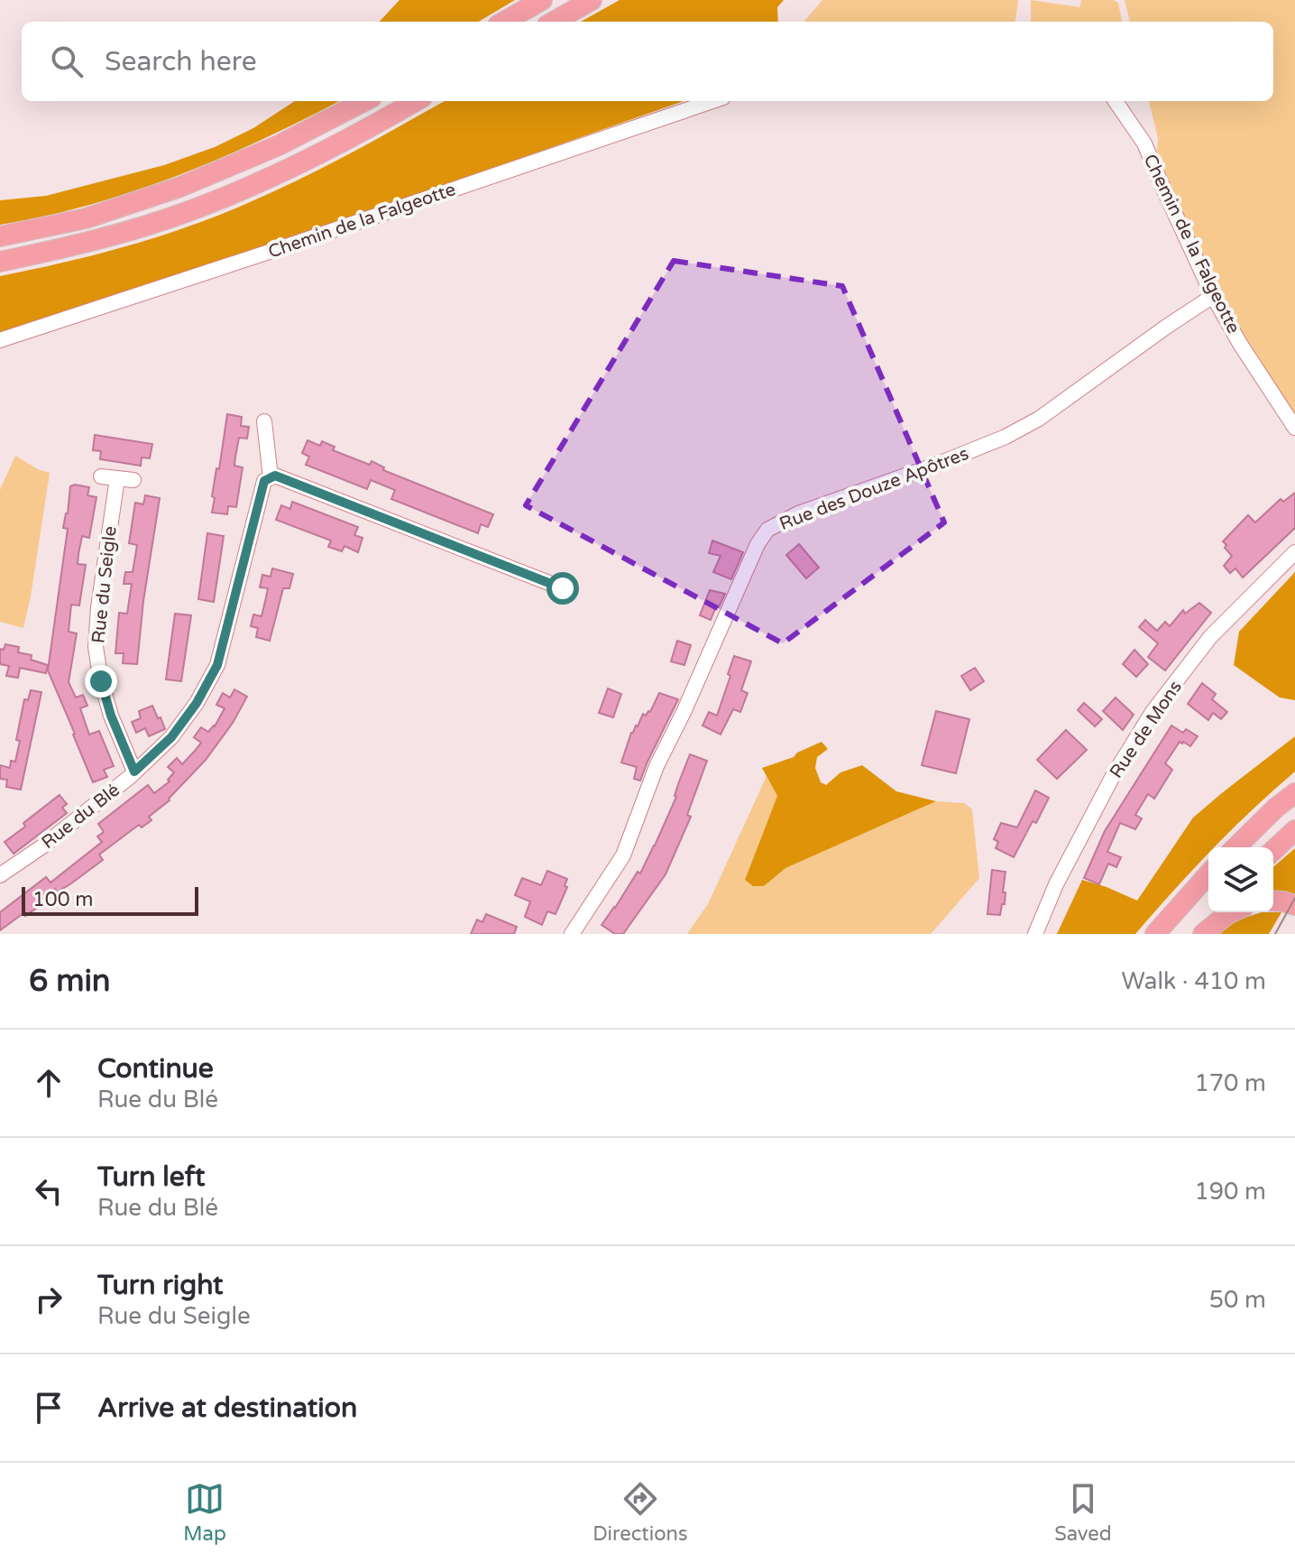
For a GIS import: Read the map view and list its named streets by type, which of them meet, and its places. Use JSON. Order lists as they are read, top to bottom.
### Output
{
  "streets": {
    "street": [
      "Chemin de la Falgeotte",
      "Rue des Douze Apôtres",
      "Rue du Seigle",
      "Rue de Mons",
      "Rue du Blé"
    ]
  },
  "crossings": [
    ["Chemin de la Falgeotte", "Rue des Douze Apôtres"],
    ["Rue du Seigle", "Rue du Blé"]
  ],
  "scale_bar": "100 m",
  "page": {
    "search": "Search here",
    "scale": "100 m",
    "heading": ["6 min", "Walk · 410 m"],
    "list": [
      ["Continue", "Rue du Blé", "170 m"],
      ["Turn left", "Rue du Blé", "190 m"],
      ["Turn right", "Rue du Seigle", "50 m"],
      "Arrive at destination"
    ],
    "nav": ["Map", "Directions", "Saved"]
  }
}
